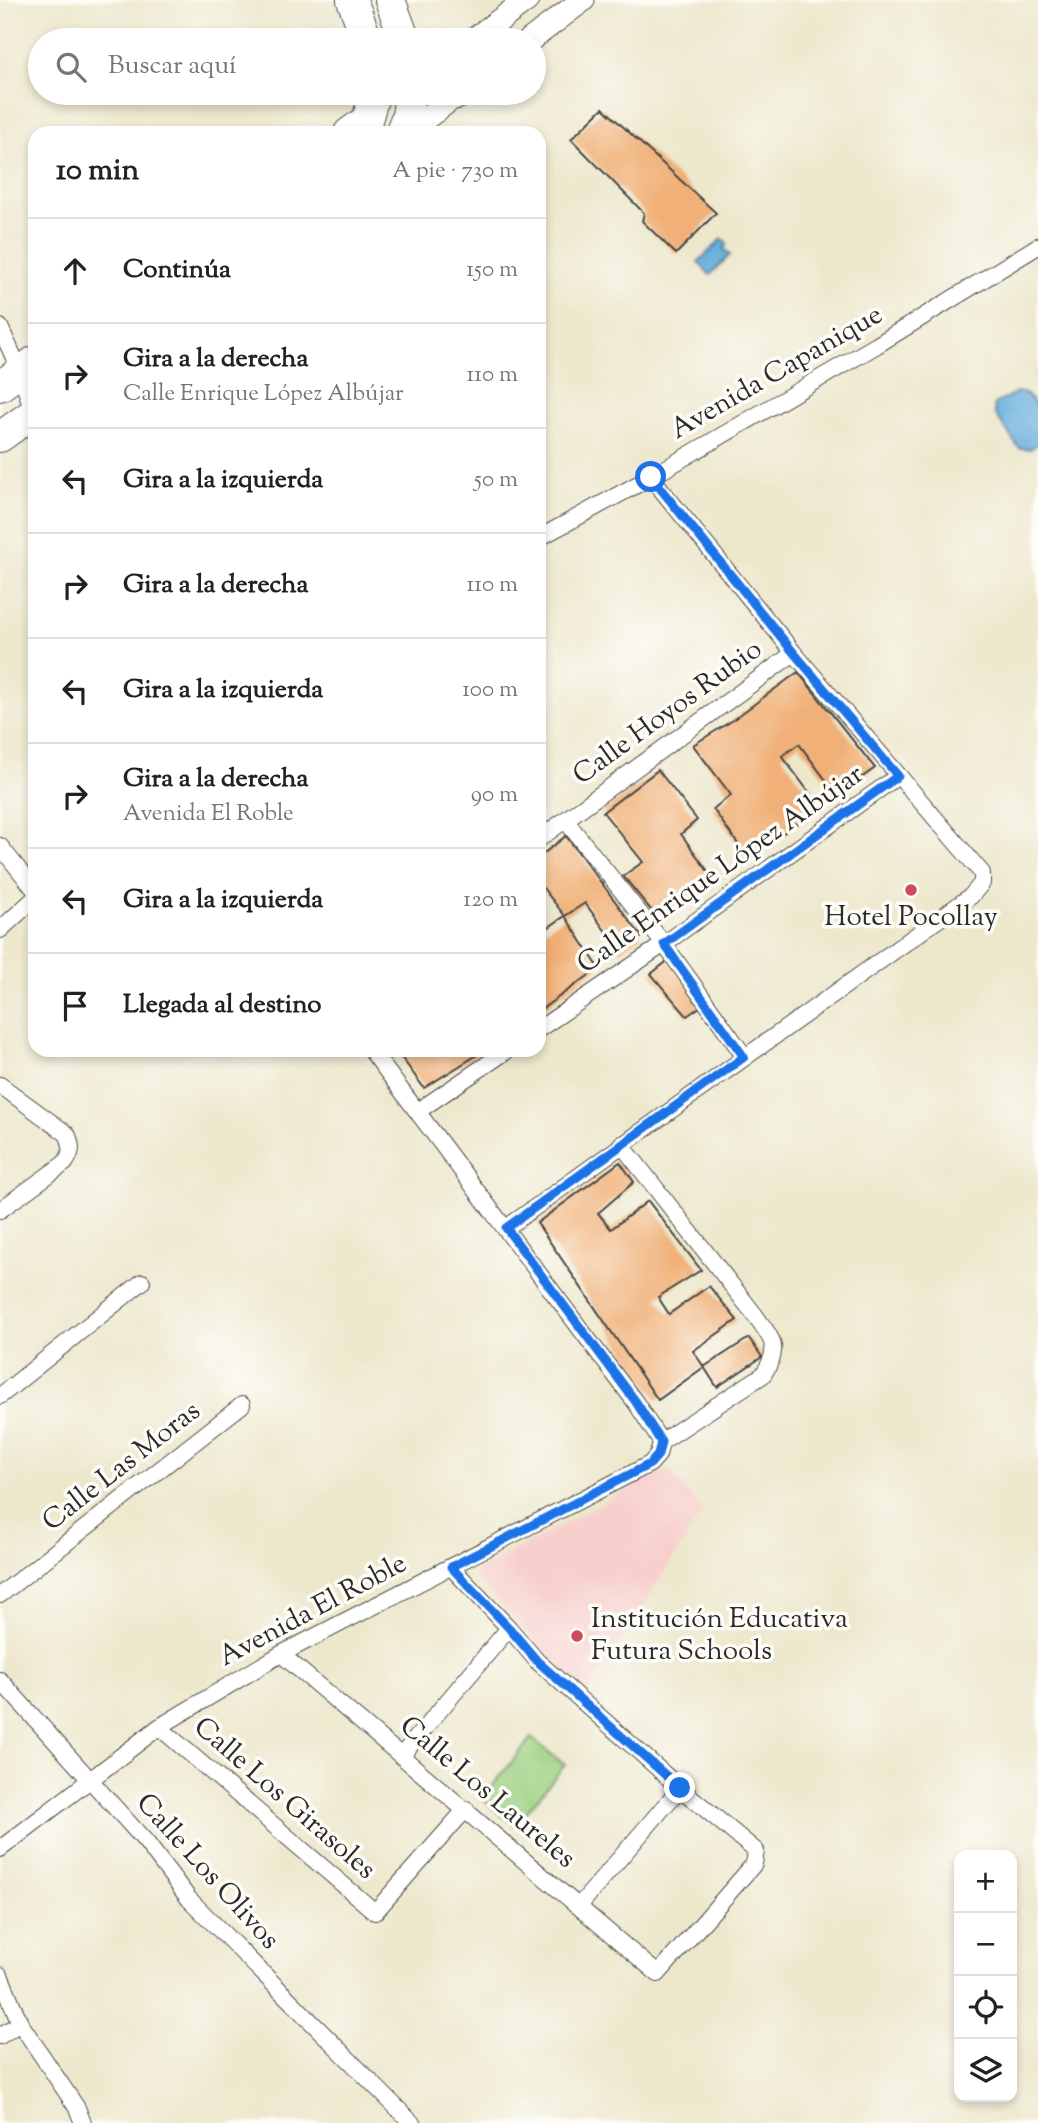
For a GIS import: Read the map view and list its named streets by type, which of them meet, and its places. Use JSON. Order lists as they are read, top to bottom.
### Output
{
  "streets": {
    "street": [
      "Avenida Capanique",
      "Calle Hoyos Rubio",
      "Calle Enrique López Albújar",
      "Calle Las Moras",
      "Avenida El Roble",
      "Calle Los Laureles",
      "Calle Los Girasoles",
      "Calle Los Olivos"
    ]
  },
  "crossings": [
    ["Avenida El Roble", "Calle Los Laureles"],
    ["Avenida El Roble", "Calle Los Girasoles"],
    ["Avenida El Roble", "Calle Los Olivos"],
    ["Calle Los Laureles", "Calle Los Girasoles"]
  ],
  "places": ["Hotel Pocollay", "Institución Educativa Futura Schools"],
  "page": {
    "search": "Buscar aquí",
    "heading": ["10 min", "A pie · 730 m"],
    "list": [
      ["Continúa", "150 m"],
      ["Gira a la derecha", "Calle Enrique López Albújar", "110 m"],
      ["Gira a la izquierda", "50 m"],
      ["Gira a la derecha", "110 m"],
      ["Gira a la izquierda", "100 m"],
      ["Gira a la derecha", "Avenida El Roble", "90 m"],
      ["Gira a la izquierda", "120 m"],
      "Llegada al destino"
    ],
    "map_buttons": ["+", "−"]
  }
}
